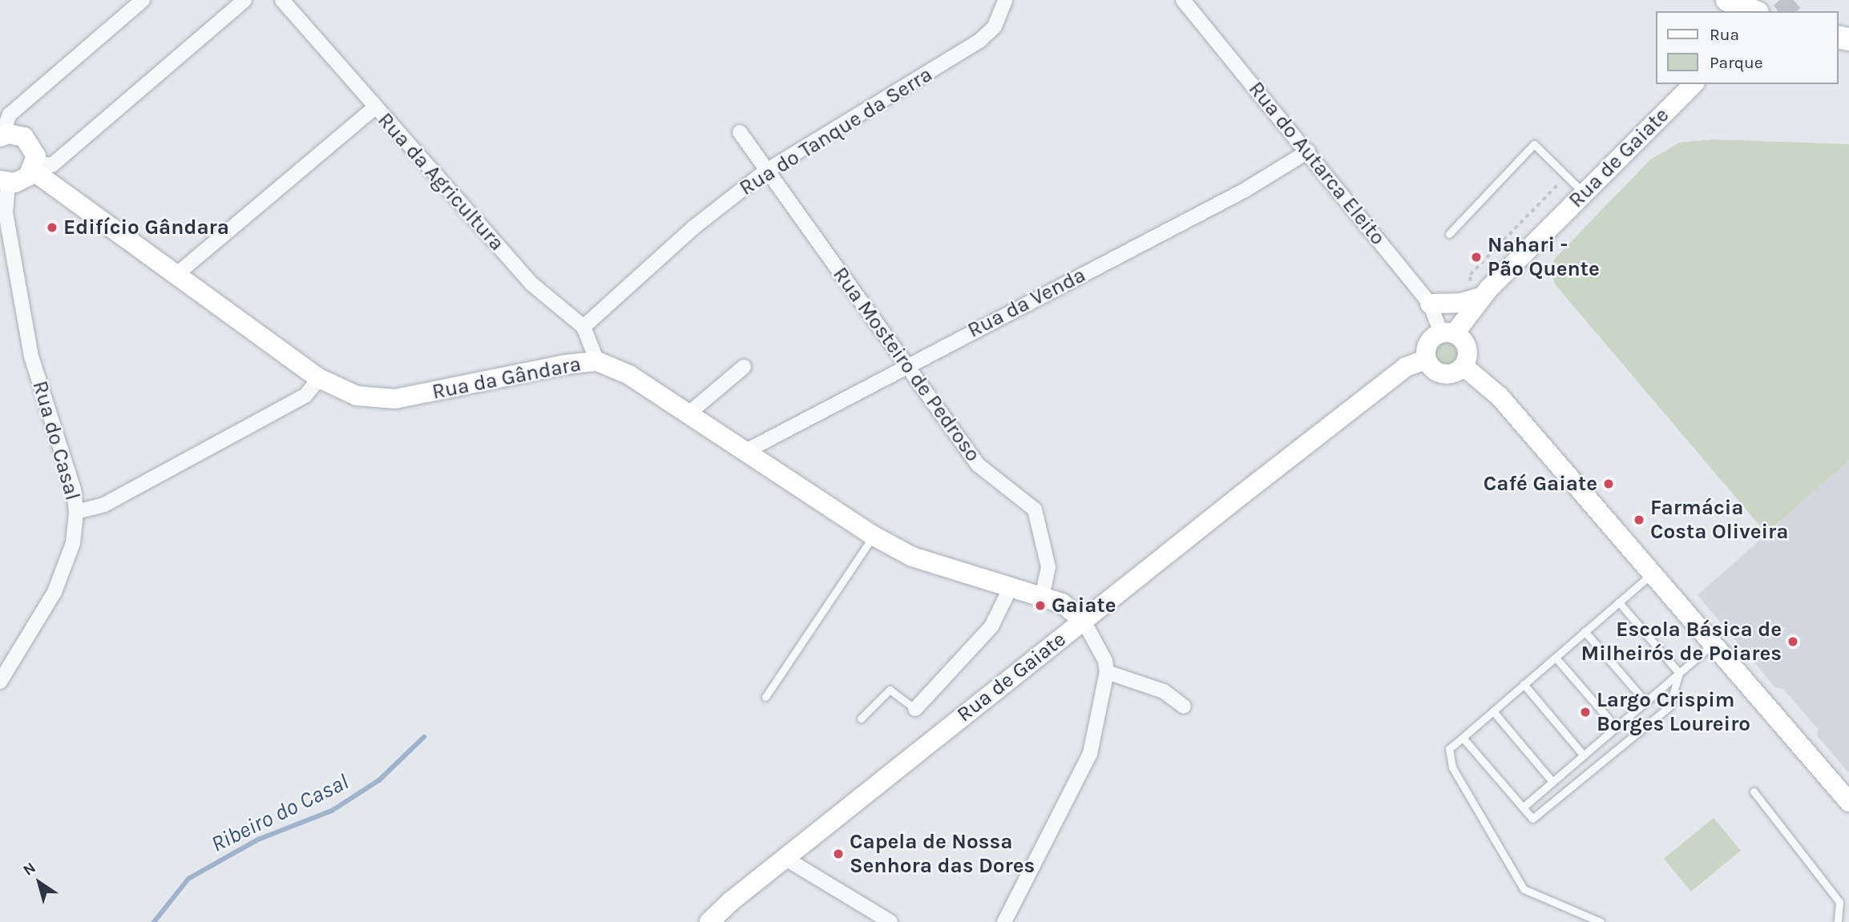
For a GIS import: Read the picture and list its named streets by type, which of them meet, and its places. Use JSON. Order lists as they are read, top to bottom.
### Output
{
  "streets": {
    "main road": ["Rua de Gaiate", "Rua da Gândara"],
    "street": [
      "Rua do Tanque da Serra",
      "Rua do Autarca Eleito",
      "Rua da Agricultura",
      "Rua da Venda",
      "Rua Mosteiro de Pedroso",
      "Rua do Casal"
    ]
  },
  "crossings": [
    ["Rua do Tanque da Serra", "Rua da Agricultura"],
    ["Rua do Tanque da Serra", "Rua Mosteiro de Pedroso"],
    ["Rua de Gaiate", "Rua do Autarca Eleito"],
    ["Rua de Gaiate", "Rua da Gândara"],
    ["Rua do Autarca Eleito", "Rua da Venda"],
    ["Rua da Agricultura", "Rua da Gândara"],
    ["Rua da Venda", "Rua Mosteiro de Pedroso"],
    ["Rua da Venda", "Rua da Gândara"],
    ["Rua Mosteiro de Pedroso", "Rua da Gândara"]
  ],
  "water": ["Ribeiro do Casal"],
  "places": [
    "Edifício Gândara",
    "Nahari - Pão Quente",
    "Café Gaiate",
    "Farmácia Costa Oliveira",
    "Gaiate",
    "Escola Básica de Milheirós de Poiares",
    "Largo Crispim Borges Loureiro",
    "Capela de Nossa Senhora das Dores"
  ],
  "legend": ["Rua", "Parque"],
  "north": "top left"
}
